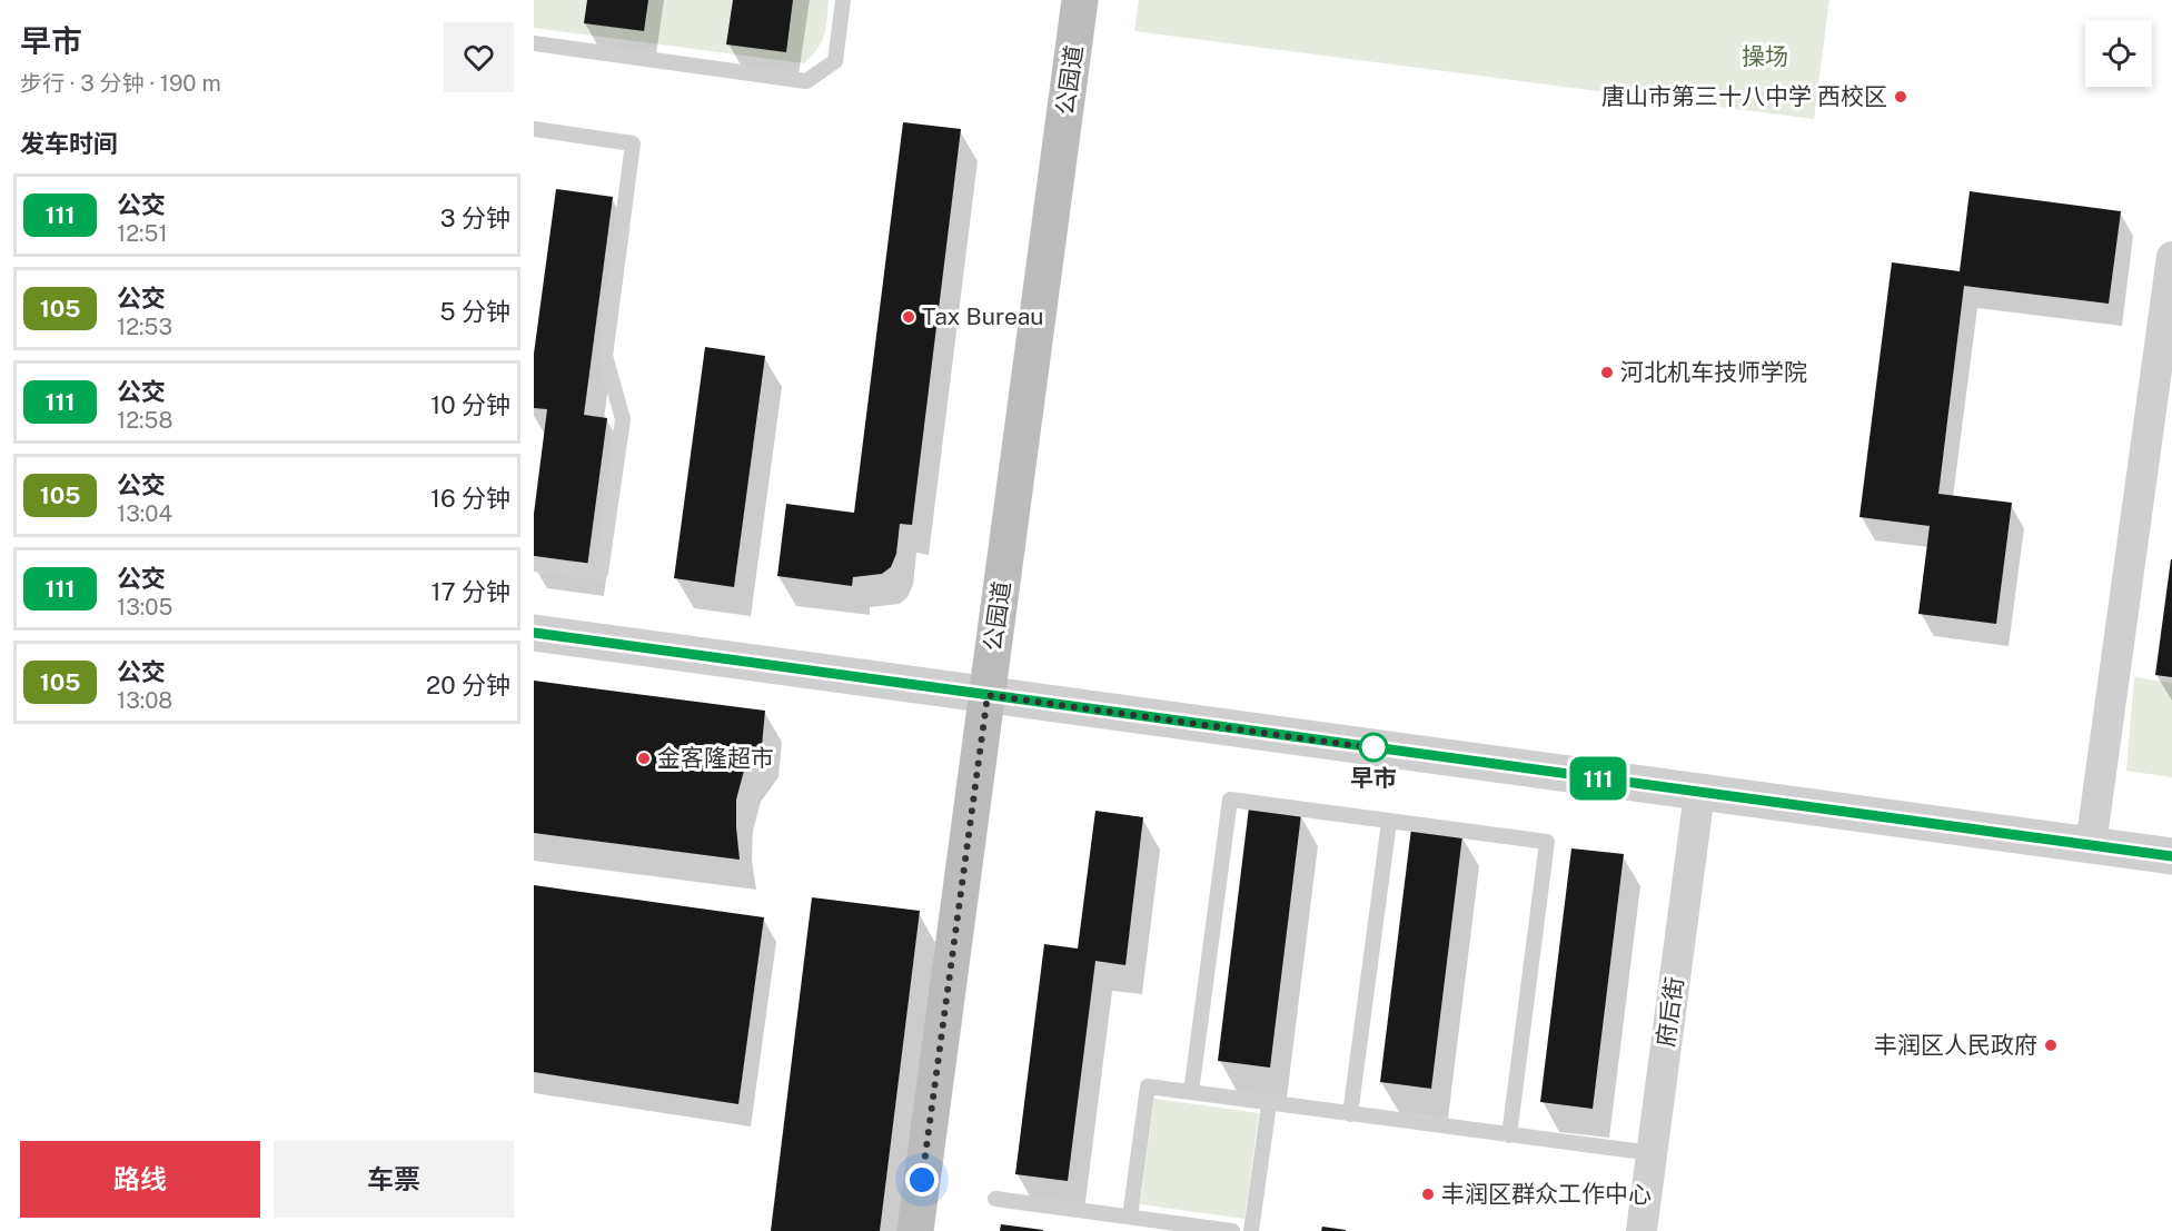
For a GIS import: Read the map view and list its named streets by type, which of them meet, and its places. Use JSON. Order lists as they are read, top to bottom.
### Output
{
  "streets": {
    "main road": ["公园道"],
    "street": ["府后街"]
  },
  "parks": ["操场"],
  "places": [
    "唐山市第三十八中学 西校区",
    "Tax Bureau",
    "河北机车技师学院",
    "早市",
    "金客隆超市",
    "丰润区人民政府",
    "丰润区群众工作中心"
  ],
  "lines": ["bus line 111"],
  "page": {
    "heading": [
      ["早市", "步行 · 3 分钟 · 190 m"],
      "发车时间"
    ],
    "on_map": "111",
    "list": [
      {
        "mark": "111",
        "name": "公交",
        "note": "12:51",
        "value": "3 分钟"
      },
      {
        "mark": "105",
        "name": "公交",
        "note": "12:53",
        "value": "5 分钟"
      },
      {
        "mark": "111",
        "name": "公交",
        "note": "12:58",
        "value": "10 分钟"
      },
      {
        "mark": "105",
        "name": "公交",
        "note": "13:04",
        "value": "16 分钟"
      },
      {
        "mark": "111",
        "name": "公交",
        "note": "13:05",
        "value": "17 分钟"
      },
      {
        "mark": "105",
        "name": "公交",
        "note": "13:08",
        "value": "20 分钟"
      }
    ],
    "buttons": ["路线", "车票"]
  }
}
